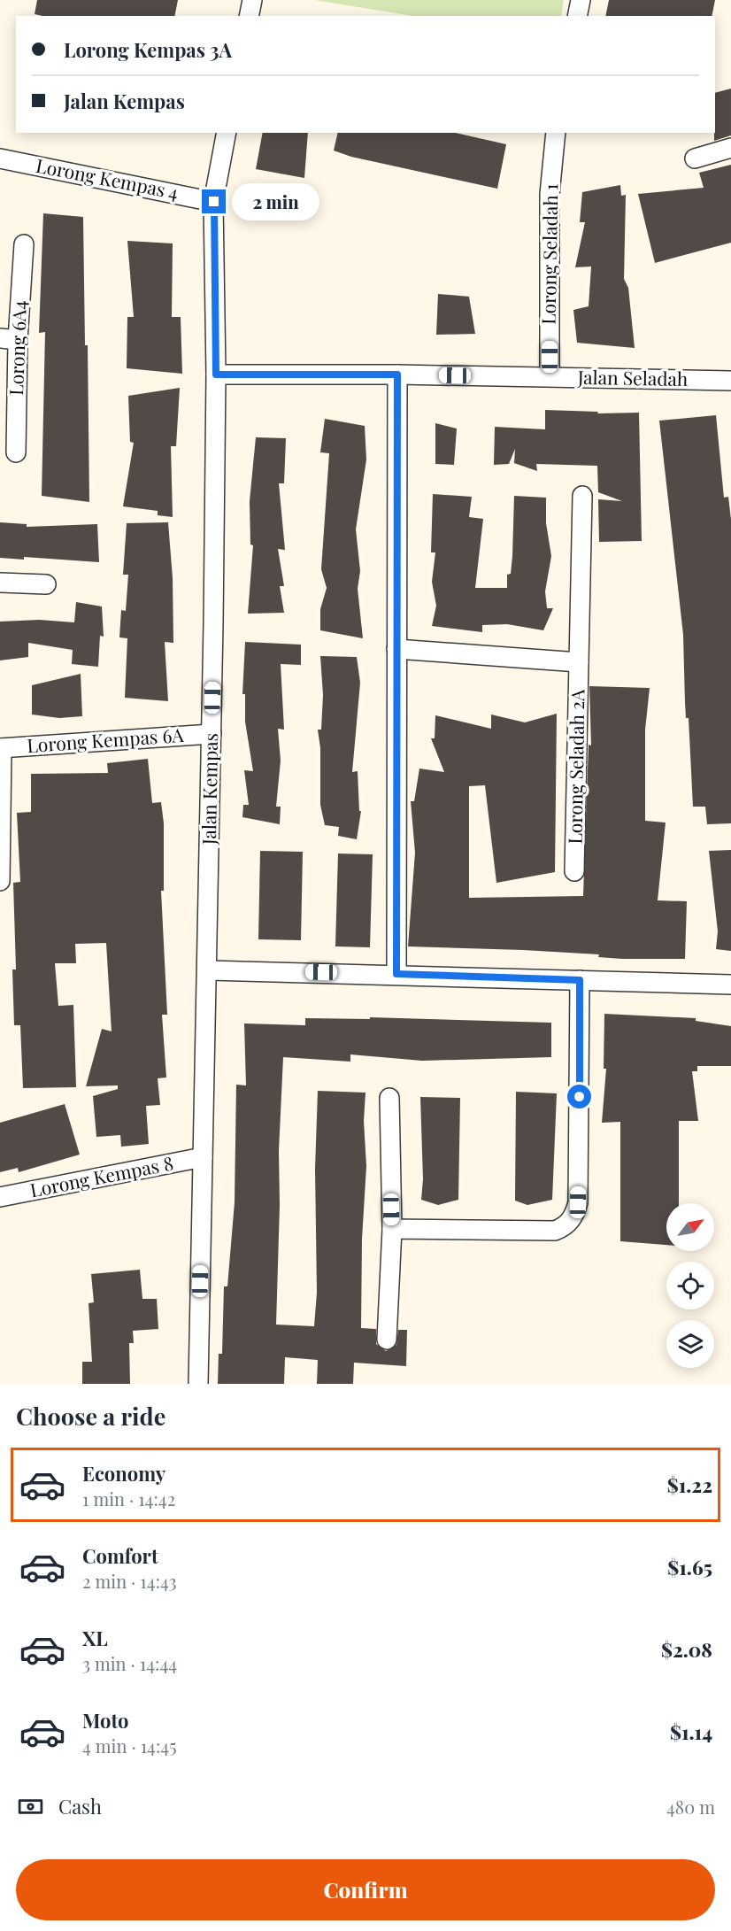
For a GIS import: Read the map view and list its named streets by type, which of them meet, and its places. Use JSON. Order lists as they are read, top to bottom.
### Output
{
  "streets": {
    "street": [
      "Lorong Kempas 4",
      "Lorong Seladah 1",
      "Lorong 6A4",
      "Jalan Seladah",
      "Lorong Kempas 6A",
      "Lorong Seladah 2A",
      "Jalan Kempas",
      "Lorong Kempas 8"
    ]
  },
  "crossings": [
    ["Lorong Kempas 4", "Jalan Kempas"],
    ["Lorong Seladah 1", "Jalan Seladah"],
    ["Jalan Seladah", "Jalan Kempas"],
    ["Lorong Kempas 6A", "Jalan Kempas"],
    ["Jalan Kempas", "Lorong Kempas 8"]
  ],
  "north": "top right",
  "page": {
    "banner": ["Lorong Kempas 3A", "Jalan Kempas"],
    "bubble": "2 min",
    "heading": "Choose a ride",
    "list": [
      {
        "name": "Economy",
        "note": "1 min · 14:42",
        "value": "$1.22"
      },
      {
        "name": "Comfort",
        "note": "2 min · 14:43",
        "value": "$1.65"
      },
      {
        "name": "XL",
        "note": "3 min · 14:44",
        "value": "$2.08"
      },
      {
        "name": "Moto",
        "note": "4 min · 14:45",
        "value": "$1.14"
      }
    ],
    "pay": ["Cash", "480 m"],
    "buttons": "Confirm"
  }
}
